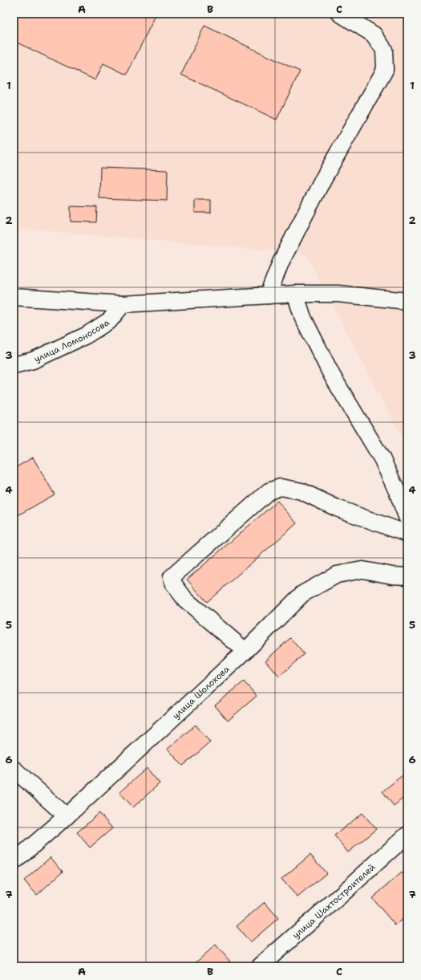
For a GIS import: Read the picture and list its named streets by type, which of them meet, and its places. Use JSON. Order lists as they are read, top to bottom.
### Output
{
  "streets": {
    "street": ["улица Ломоносова", "улица Шолохова", "улица Шахтостроителей"]
  },
  "grid": {
    "columns": ["A", "B", "C"],
    "rows": [
      "1",
      "2",
      "3",
      "4",
      "5",
      "6",
      "7"
    ]
  }
}
